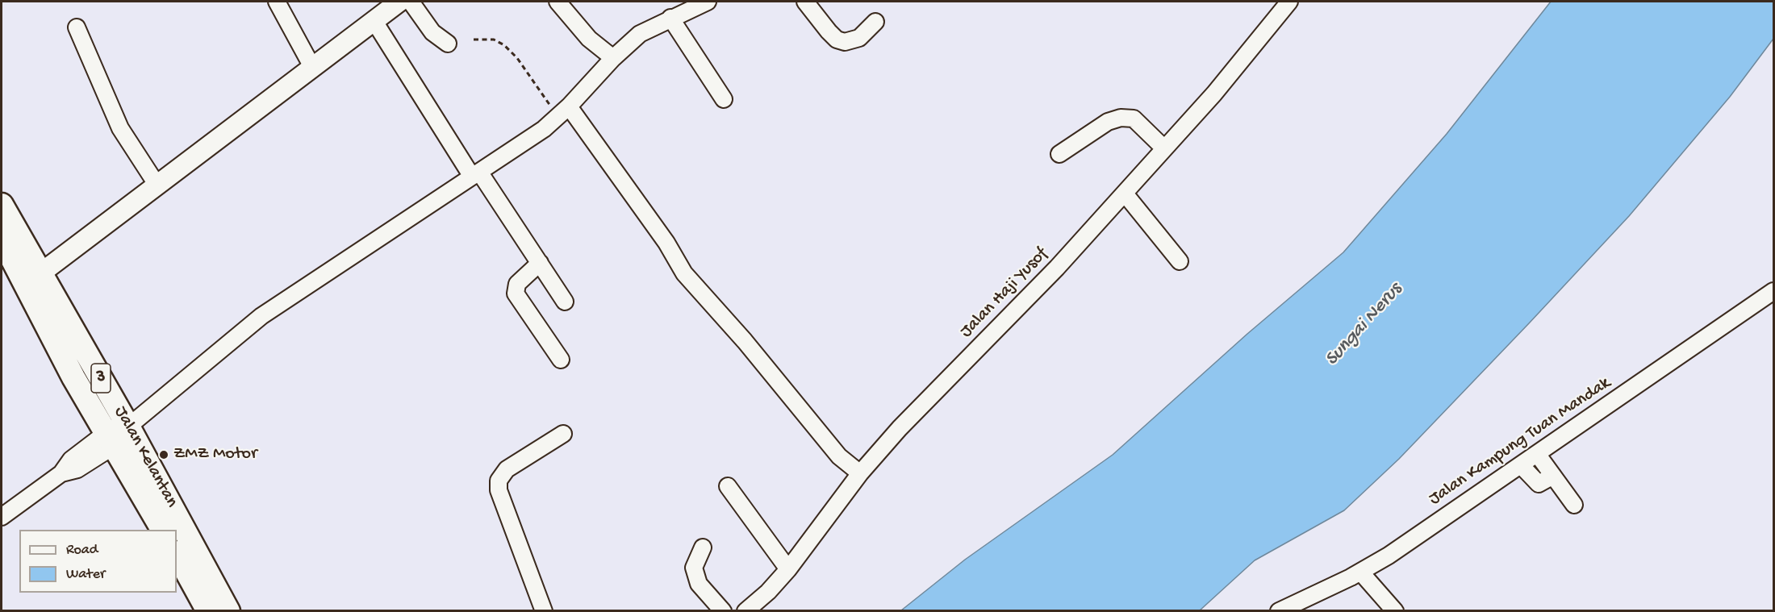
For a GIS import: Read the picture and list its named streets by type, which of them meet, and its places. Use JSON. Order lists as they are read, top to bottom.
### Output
{
  "streets": {
    "highway": ["3", "Jalan Kelantan"],
    "street": ["Jalan Haji Yusof", "Jalan Kampung Tuan Mandak"]
  },
  "water": ["Sungai Nerus"],
  "places": ["ZMZ Motor"],
  "legend": ["Road", "Water"]
}
